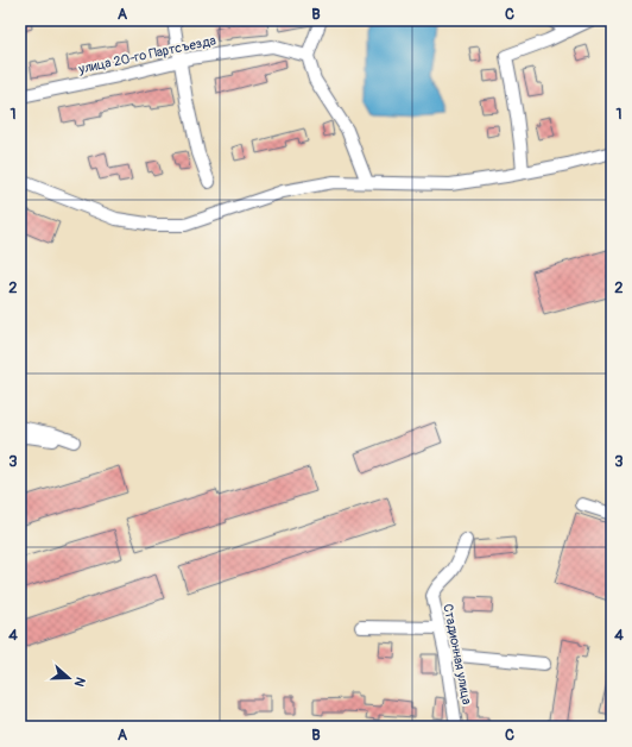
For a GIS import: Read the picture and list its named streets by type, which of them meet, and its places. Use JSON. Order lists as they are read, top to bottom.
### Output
{
  "streets": {
    "street": ["улица 20-го Партсъезда", "Стадионная улица"]
  },
  "north": "right",
  "grid": {
    "columns": ["A", "B", "C"],
    "rows": [
      "1",
      "2",
      "3",
      "4"
    ]
  }
}
